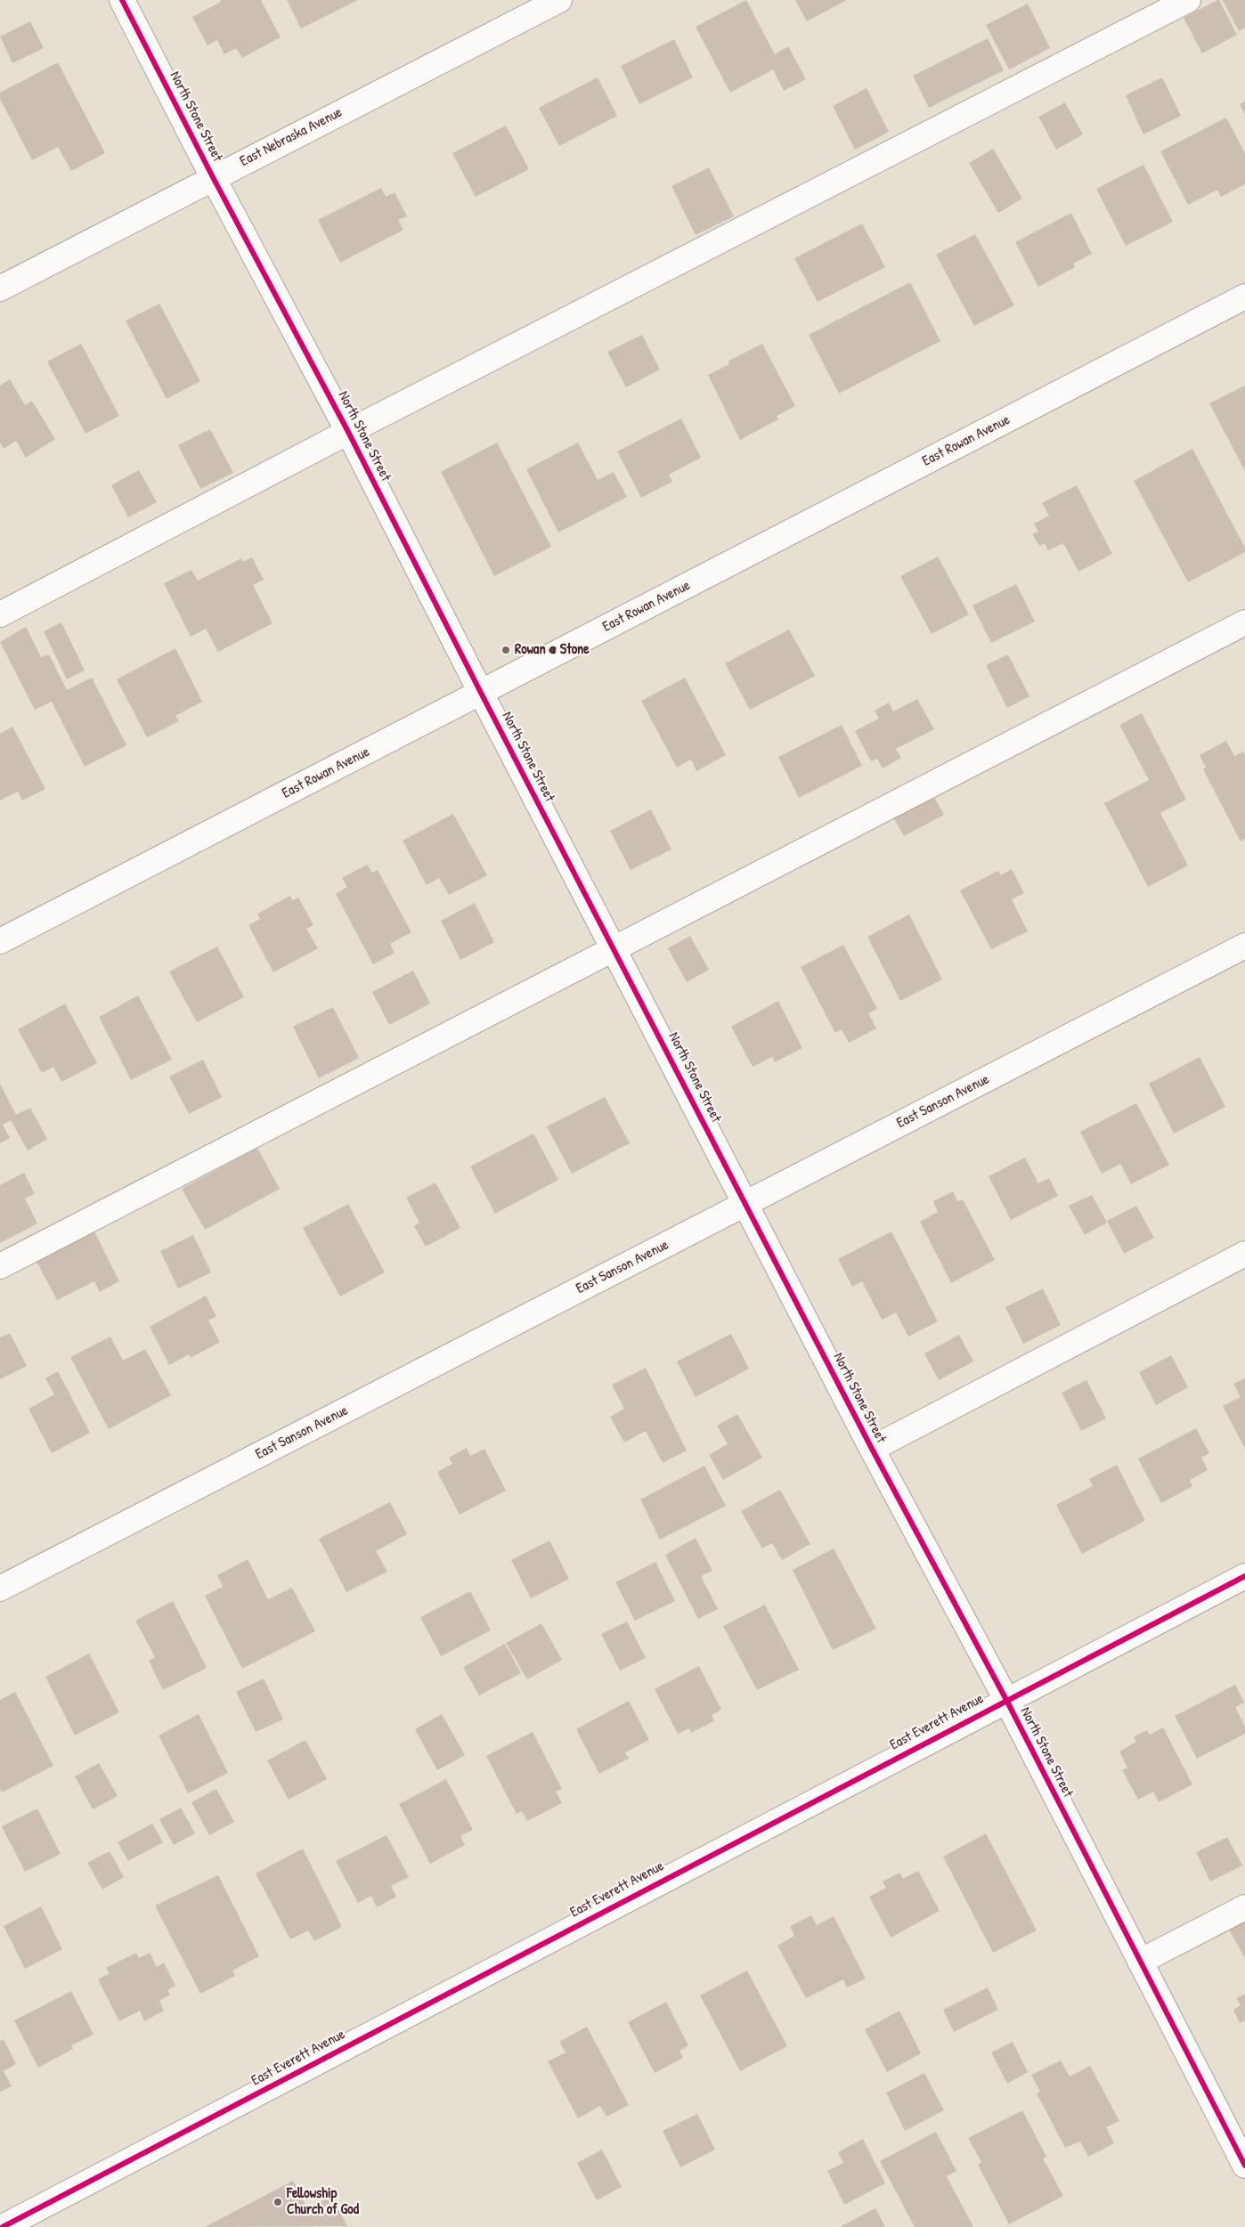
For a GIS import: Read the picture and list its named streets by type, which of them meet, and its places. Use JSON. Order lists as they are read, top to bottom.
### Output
{
  "streets": {
    "street": [
      "North Stone Street",
      "East Nebraska Avenue",
      "East Rowan Avenue",
      "East Sanson Avenue",
      "East Everett Avenue"
    ]
  },
  "crossings": [
    ["North Stone Street", "East Nebraska Avenue"],
    ["North Stone Street", "East Rowan Avenue"],
    ["North Stone Street", "East Sanson Avenue"],
    ["North Stone Street", "East Everett Avenue"]
  ],
  "places": ["Rowan @ Stone", "Fellowship Church of God"]
}
